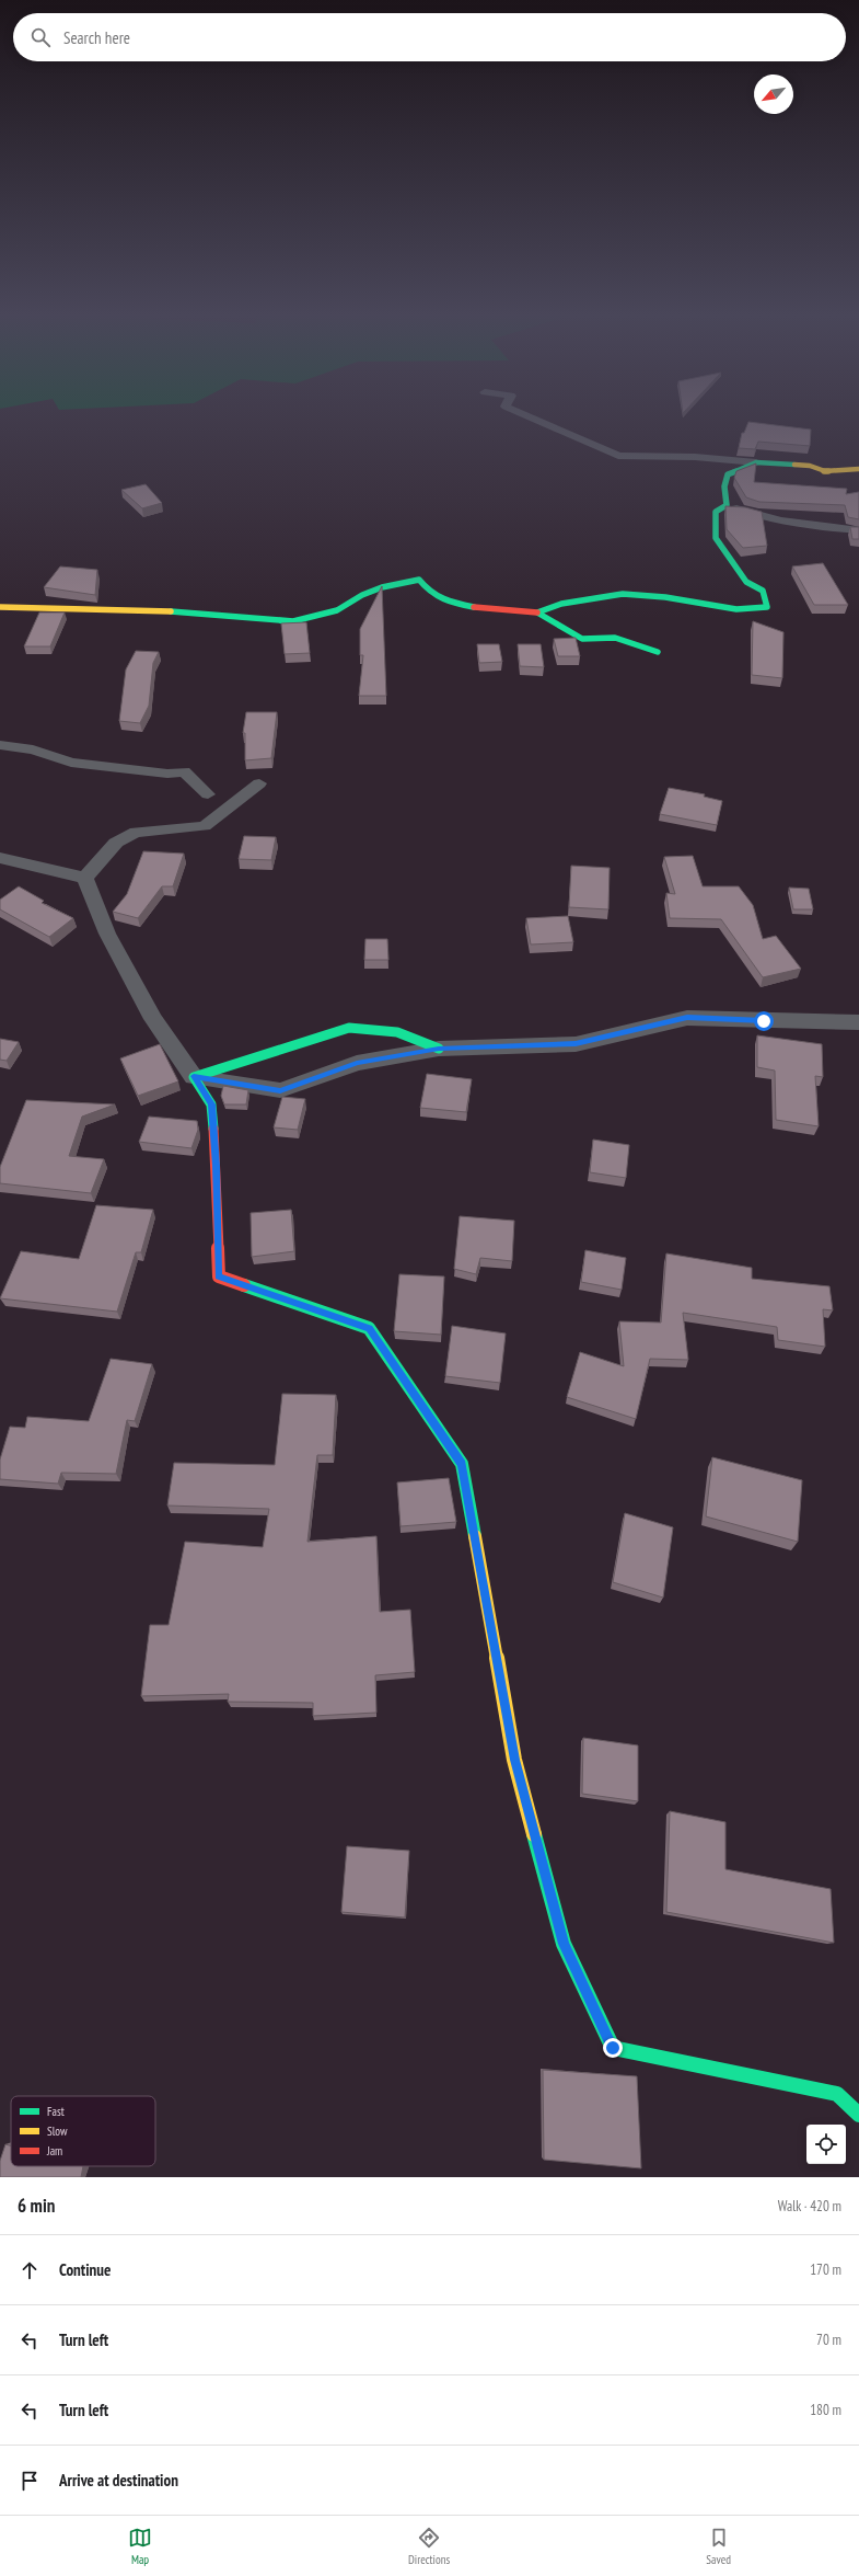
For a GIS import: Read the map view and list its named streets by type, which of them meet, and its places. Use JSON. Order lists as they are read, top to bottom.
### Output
{
  "legend": ["Fast", "Slow", "Jam"],
  "north": "bottom left",
  "page": {
    "search": "Search here",
    "heading": ["6 min", "Walk · 420 m"],
    "list": [
      ["Continue", "170 m"],
      ["Turn left", "70 m"],
      ["Turn left", "180 m"],
      "Arrive at destination"
    ],
    "nav": ["Map", "Directions", "Saved"]
  }
}
